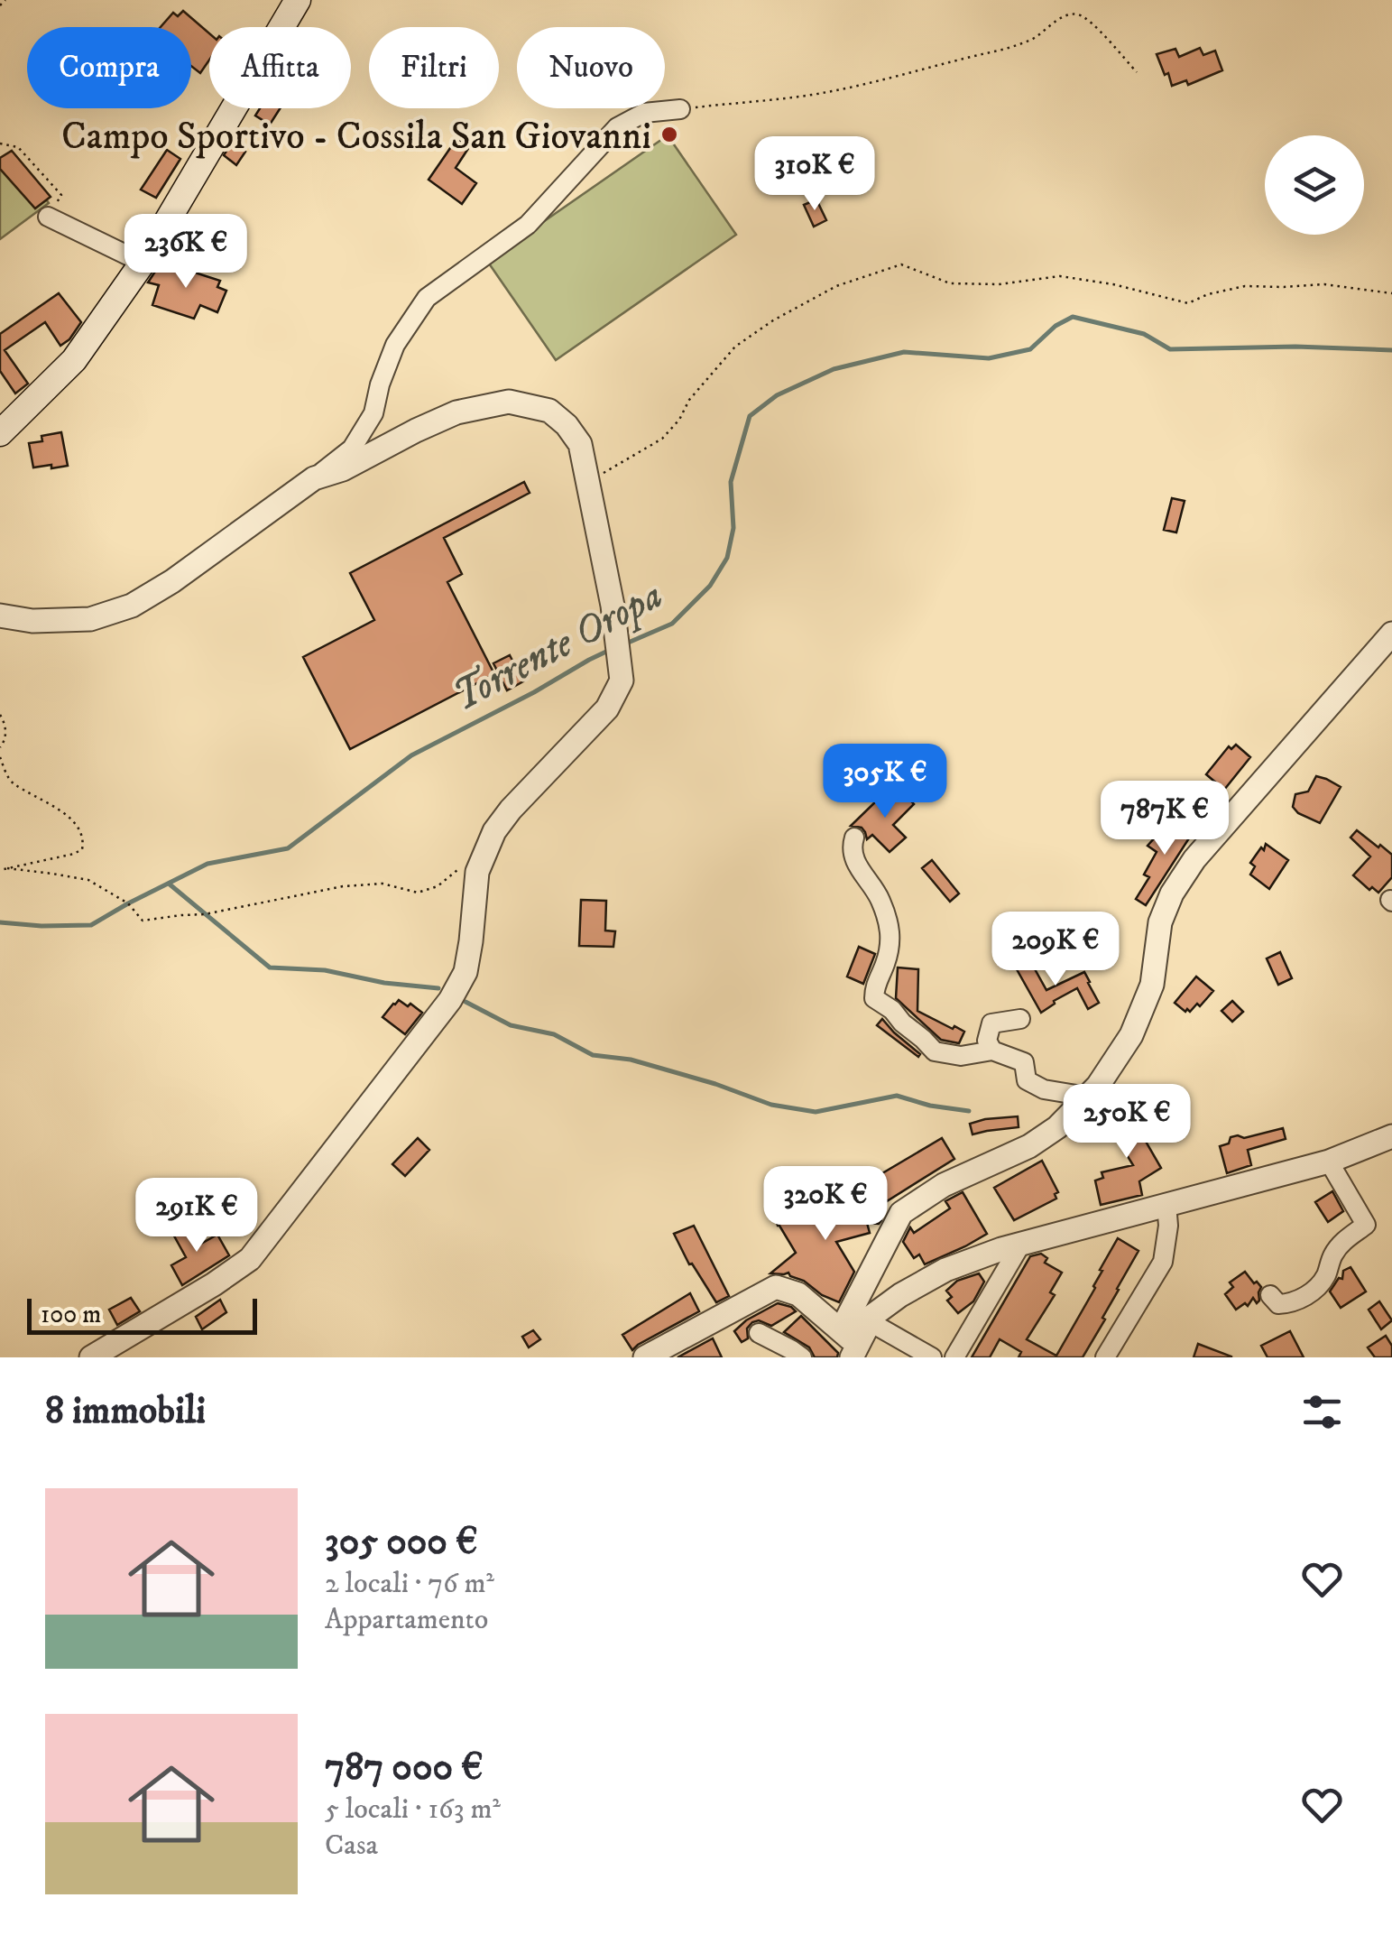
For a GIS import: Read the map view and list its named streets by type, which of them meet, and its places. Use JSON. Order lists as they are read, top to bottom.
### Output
{
  "water": ["Torrente Oropa"],
  "places": ["Campo Sportivo - Cossila San Giovanni"],
  "scale_bar": "100 m",
  "page": {
    "chip": [
      "Compra",
      "Affitta",
      "Filtri",
      "Nuovo"
    ],
    "price": [
      "310K €",
      "236K €",
      "305K €",
      "787K €",
      "209K €",
      "250K €",
      "320K €",
      "291K €"
    ],
    "scale": "100 m",
    "heading": "8 immobili",
    "list": [
      {
        "name": "305 000 €",
        "note": "2 locali · 76 m² · Appartamento"
      },
      {
        "name": "787 000 €",
        "note": "5 locali · 163 m² · Casa"
      }
    ]
  }
}
